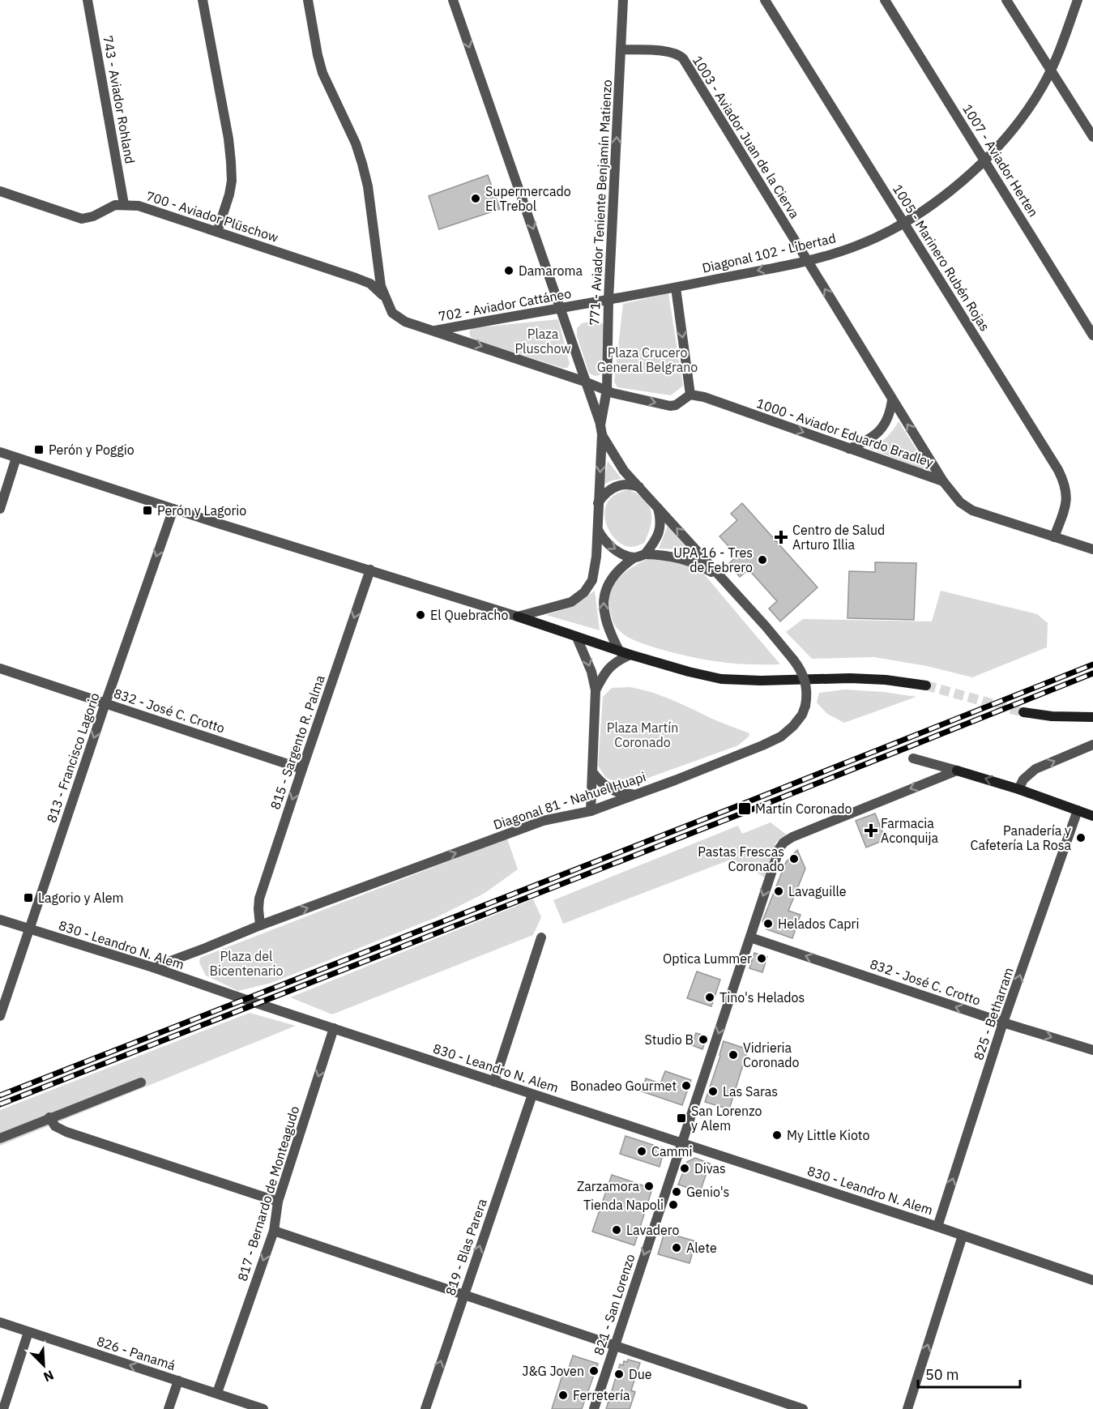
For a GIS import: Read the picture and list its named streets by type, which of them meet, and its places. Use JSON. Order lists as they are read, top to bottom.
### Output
{
  "streets": {
    "street": [
      "743 - Aviador Rohland",
      "1003 - Aviador Juan de la Cierva",
      "1007 - Aviador Herten",
      "771 - Aviador Teniente Benjamín Matienzo",
      "700 - Aviador Plüschow",
      "Diagonal 102 - Libertad",
      "1005 - Marinero Rubén Rojas",
      "702 - Aviador Cattáneo",
      "1000 - Aviador Eduardo Bradley",
      "832 - José C. Crotto",
      "815 - Sargento R. Palma",
      "813 - Francisco Lagorio",
      "Diagonal 81 - Nahuel Huapi",
      "830 - Leandro N. Alem",
      "825 - Betharram",
      "817 - Bernardo de Monteagudo",
      "819 - Blas Parera",
      "821 - San Lorenzo",
      "826 - Panamá"
    ]
  },
  "crossings": [
    ["743 - Aviador Rohland", "700 - Aviador Plüschow"],
    ["1003 - Aviador Juan de la Cierva", "771 - Aviador Teniente Benjamín Matienzo"],
    ["1003 - Aviador Juan de la Cierva", "Diagonal 102 - Libertad"],
    ["1003 - Aviador Juan de la Cierva", "1000 - Aviador Eduardo Bradley"],
    ["1007 - Aviador Herten", "Diagonal 102 - Libertad"],
    ["771 - Aviador Teniente Benjamín Matienzo", "Diagonal 102 - Libertad"],
    ["771 - Aviador Teniente Benjamín Matienzo", "702 - Aviador Cattáneo"],
    ["771 - Aviador Teniente Benjamín Matienzo", "Diagonal 81 - Nahuel Huapi"],
    ["Diagonal 102 - Libertad", "1005 - Marinero Rubén Rojas"],
    ["Diagonal 102 - Libertad", "702 - Aviador Cattáneo"],
    ["1005 - Marinero Rubén Rojas", "1000 - Aviador Eduardo Bradley"],
    ["832 - José C. Crotto", "815 - Sargento R. Palma"],
    ["832 - José C. Crotto", "813 - Francisco Lagorio"],
    ["832 - José C. Crotto", "825 - Betharram"],
    ["832 - José C. Crotto", "821 - San Lorenzo"],
    ["815 - Sargento R. Palma", "Diagonal 81 - Nahuel Huapi"],
    ["813 - Francisco Lagorio", "830 - Leandro N. Alem"],
    ["Diagonal 81 - Nahuel Huapi", "830 - Leandro N. Alem"],
    ["830 - Leandro N. Alem", "825 - Betharram"],
    ["830 - Leandro N. Alem", "817 - Bernardo de Monteagudo"],
    ["830 - Leandro N. Alem", "819 - Blas Parera"],
    ["830 - Leandro N. Alem", "821 - San Lorenzo"],
    ["817 - Bernardo de Monteagudo", "826 - Panamá"]
  ],
  "one_way": [
    "1003 - Aviador Juan de la Cierva",
    "1000 - Aviador Eduardo Bradley",
    "815 - Sargento R. Palma",
    "813 - Francisco Lagorio",
    "825 - Betharram",
    "817 - Bernardo de Monteagudo",
    "819 - Blas Parera",
    "821 - San Lorenzo",
    "826 - Panamá"
  ],
  "parks": [
    "Plaza Pluschow",
    "Plaza Crucero General Belgrano",
    "Plaza Martín Coronado",
    "Plaza del Bicentenario"
  ],
  "places": {
    "other": [
      "Supermercado El Trebol",
      "Damaroma",
      "UPA 16 - Tres de Febrero",
      "El Quebracho",
      "Panadería y Cafetería La Rosa",
      "Pastas Frescas Coronado",
      "Lavaguille",
      "Helados Capri",
      "Optica Lummer",
      "Tino's Helados",
      "Studio B",
      "Vidrieria Coronado",
      "Bonadeo Gourmet",
      "Las Saras",
      "My Little Kioto",
      "Cammi",
      "Divas",
      "Zarzamora",
      "Genio's",
      "Tienda Napoli",
      "Lavadero",
      "Alete",
      "J&G Joven",
      "Due",
      "Ferretería"
    ],
    "transit": [
      "Perón y Poggio",
      "Perón y Lagorio",
      "Martín Coronado",
      "Lagorio y Alem",
      "San Lorenzo y Alem"
    ],
    "health": ["Centro de Salud Arturo Illia", "Farmacia Aconquija"]
  },
  "scale_bar": "50 m",
  "north": "bottom right"
}
